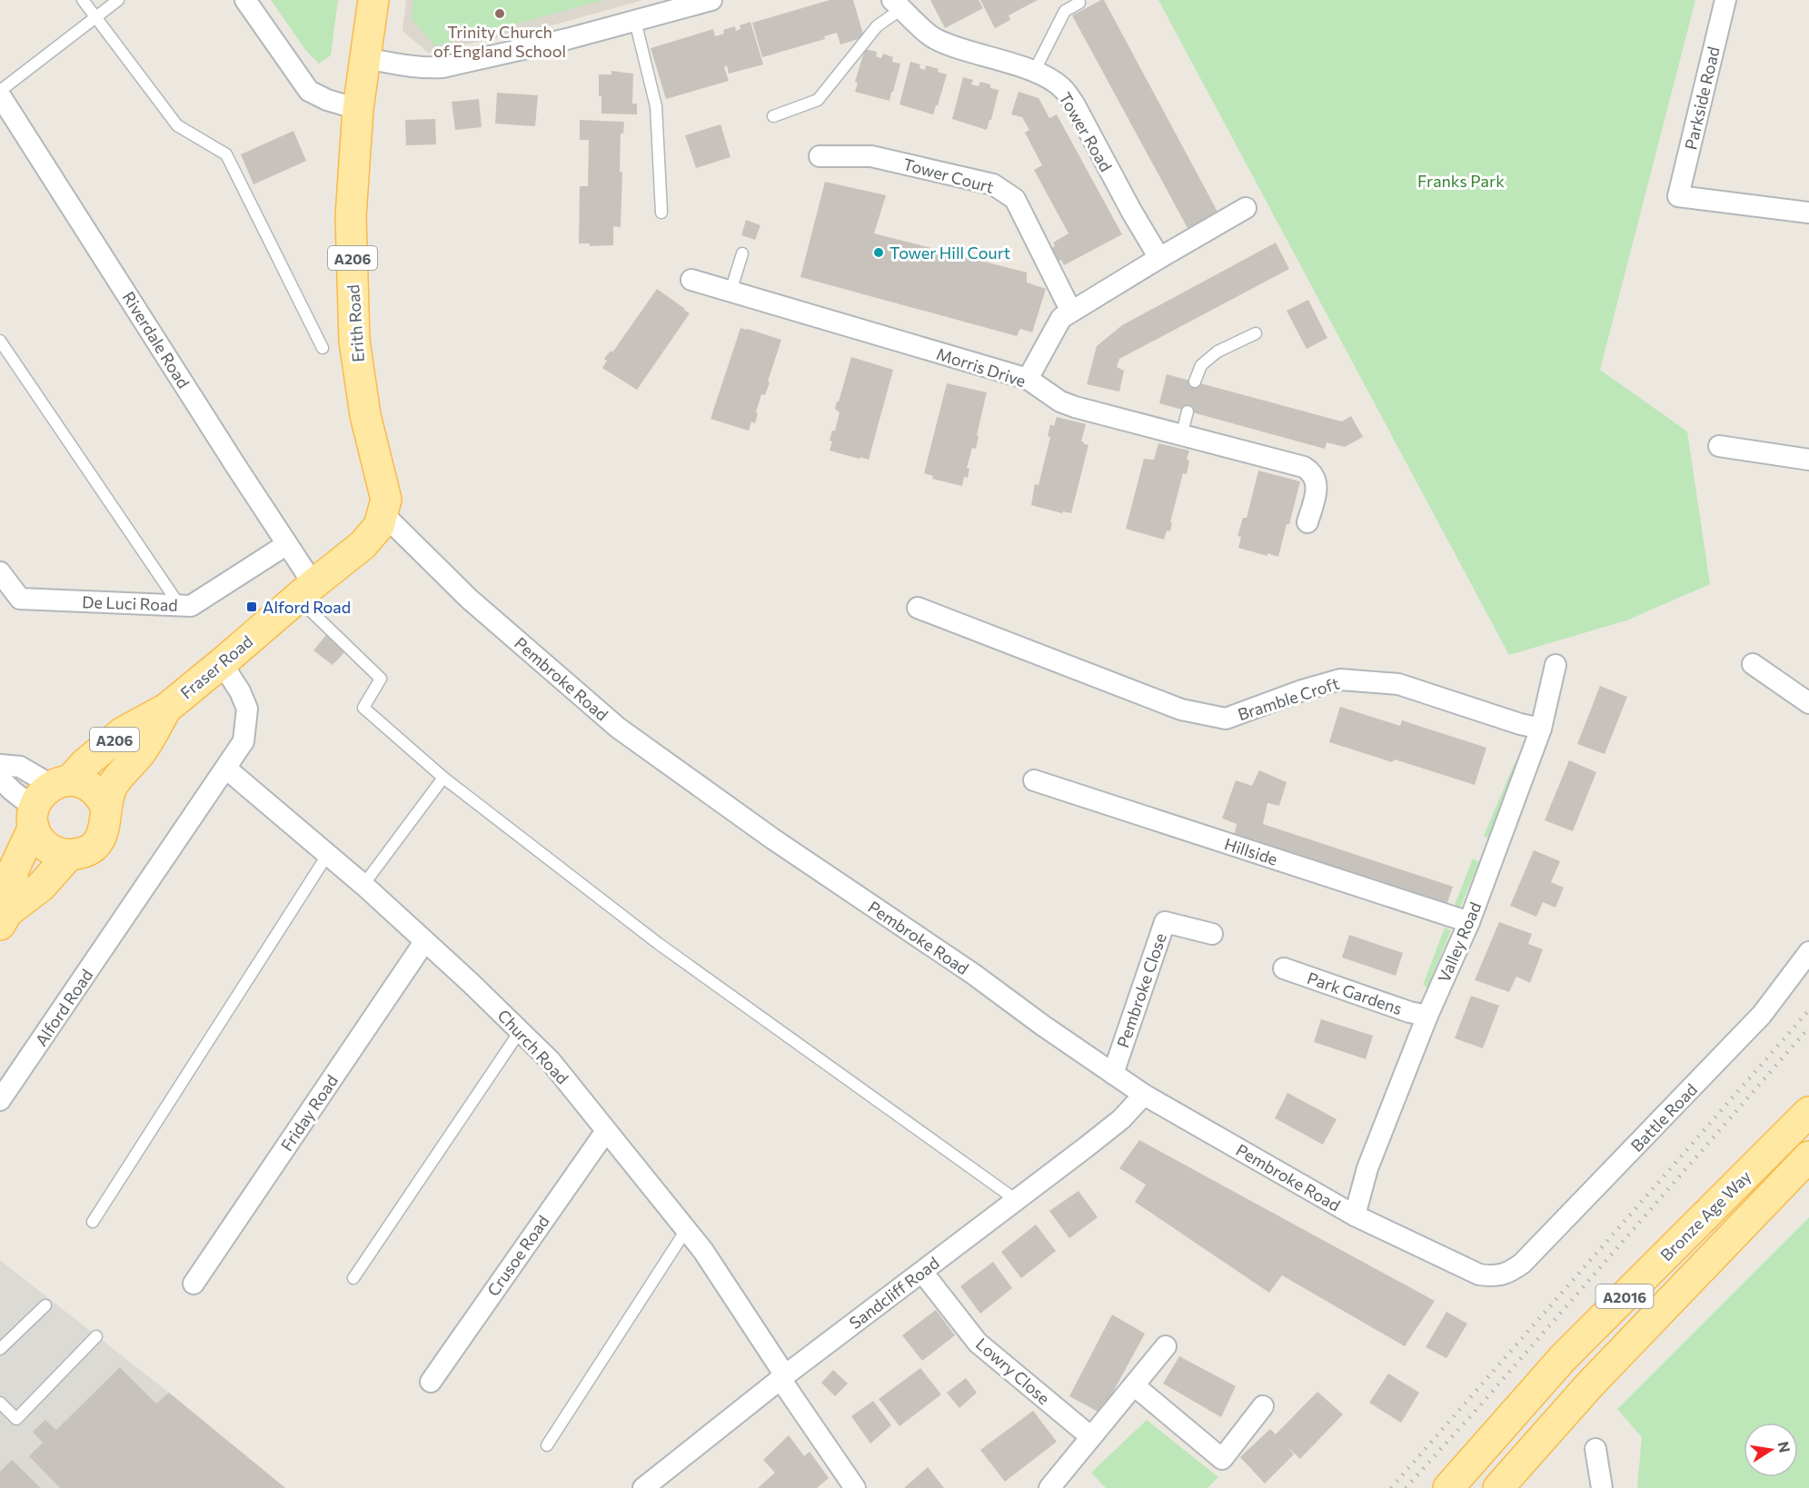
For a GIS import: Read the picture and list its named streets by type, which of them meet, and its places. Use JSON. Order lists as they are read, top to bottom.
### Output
{
  "streets": {
    "main road": [
      "A206",
      "Erith Road",
      "Fraser Road",
      "Bronze Age Way",
      "A2016"
    ],
    "street": [
      "Parkside Road",
      "Tower Road",
      "Tower Court",
      "Riverdale Road",
      "Morris Drive",
      "De Luci Road",
      "Pembroke Road",
      "Bramble Croft",
      "Hillside",
      "Valley Road",
      "Pembroke Close",
      "Park Gardens",
      "Alford Road",
      "Church Road",
      "Friday Road",
      "Battle Road",
      "Crusoe Road",
      "Sandcliff Road",
      "Lowry Close"
    ]
  },
  "crossings": [
    ["Erith Road", "Fraser Road"],
    ["Erith Road", "Pembroke Road"],
    ["Riverdale Road", "De Luci Road"],
    ["Riverdale Road", "Fraser Road"],
    ["Fraser Road", "Pembroke Road"],
    ["Fraser Road", "Alford Road"],
    ["Pembroke Road", "Valley Road"],
    ["Pembroke Road", "Pembroke Close"],
    ["Pembroke Road", "Battle Road"],
    ["Pembroke Road", "Sandcliff Road"],
    ["Bramble Croft", "Valley Road"],
    ["Hillside", "Valley Road"],
    ["Valley Road", "Park Gardens"],
    ["Alford Road", "Church Road"],
    ["Church Road", "Friday Road"],
    ["Church Road", "Crusoe Road"],
    ["Church Road", "Sandcliff Road"],
    ["Sandcliff Road", "Lowry Close"]
  ],
  "parks": ["Franks Park"],
  "places": {
    "other": ["Trinity Church of England School", "Tower Hill Court"],
    "transit": ["Alford Road"]
  },
  "north": "right"
}
